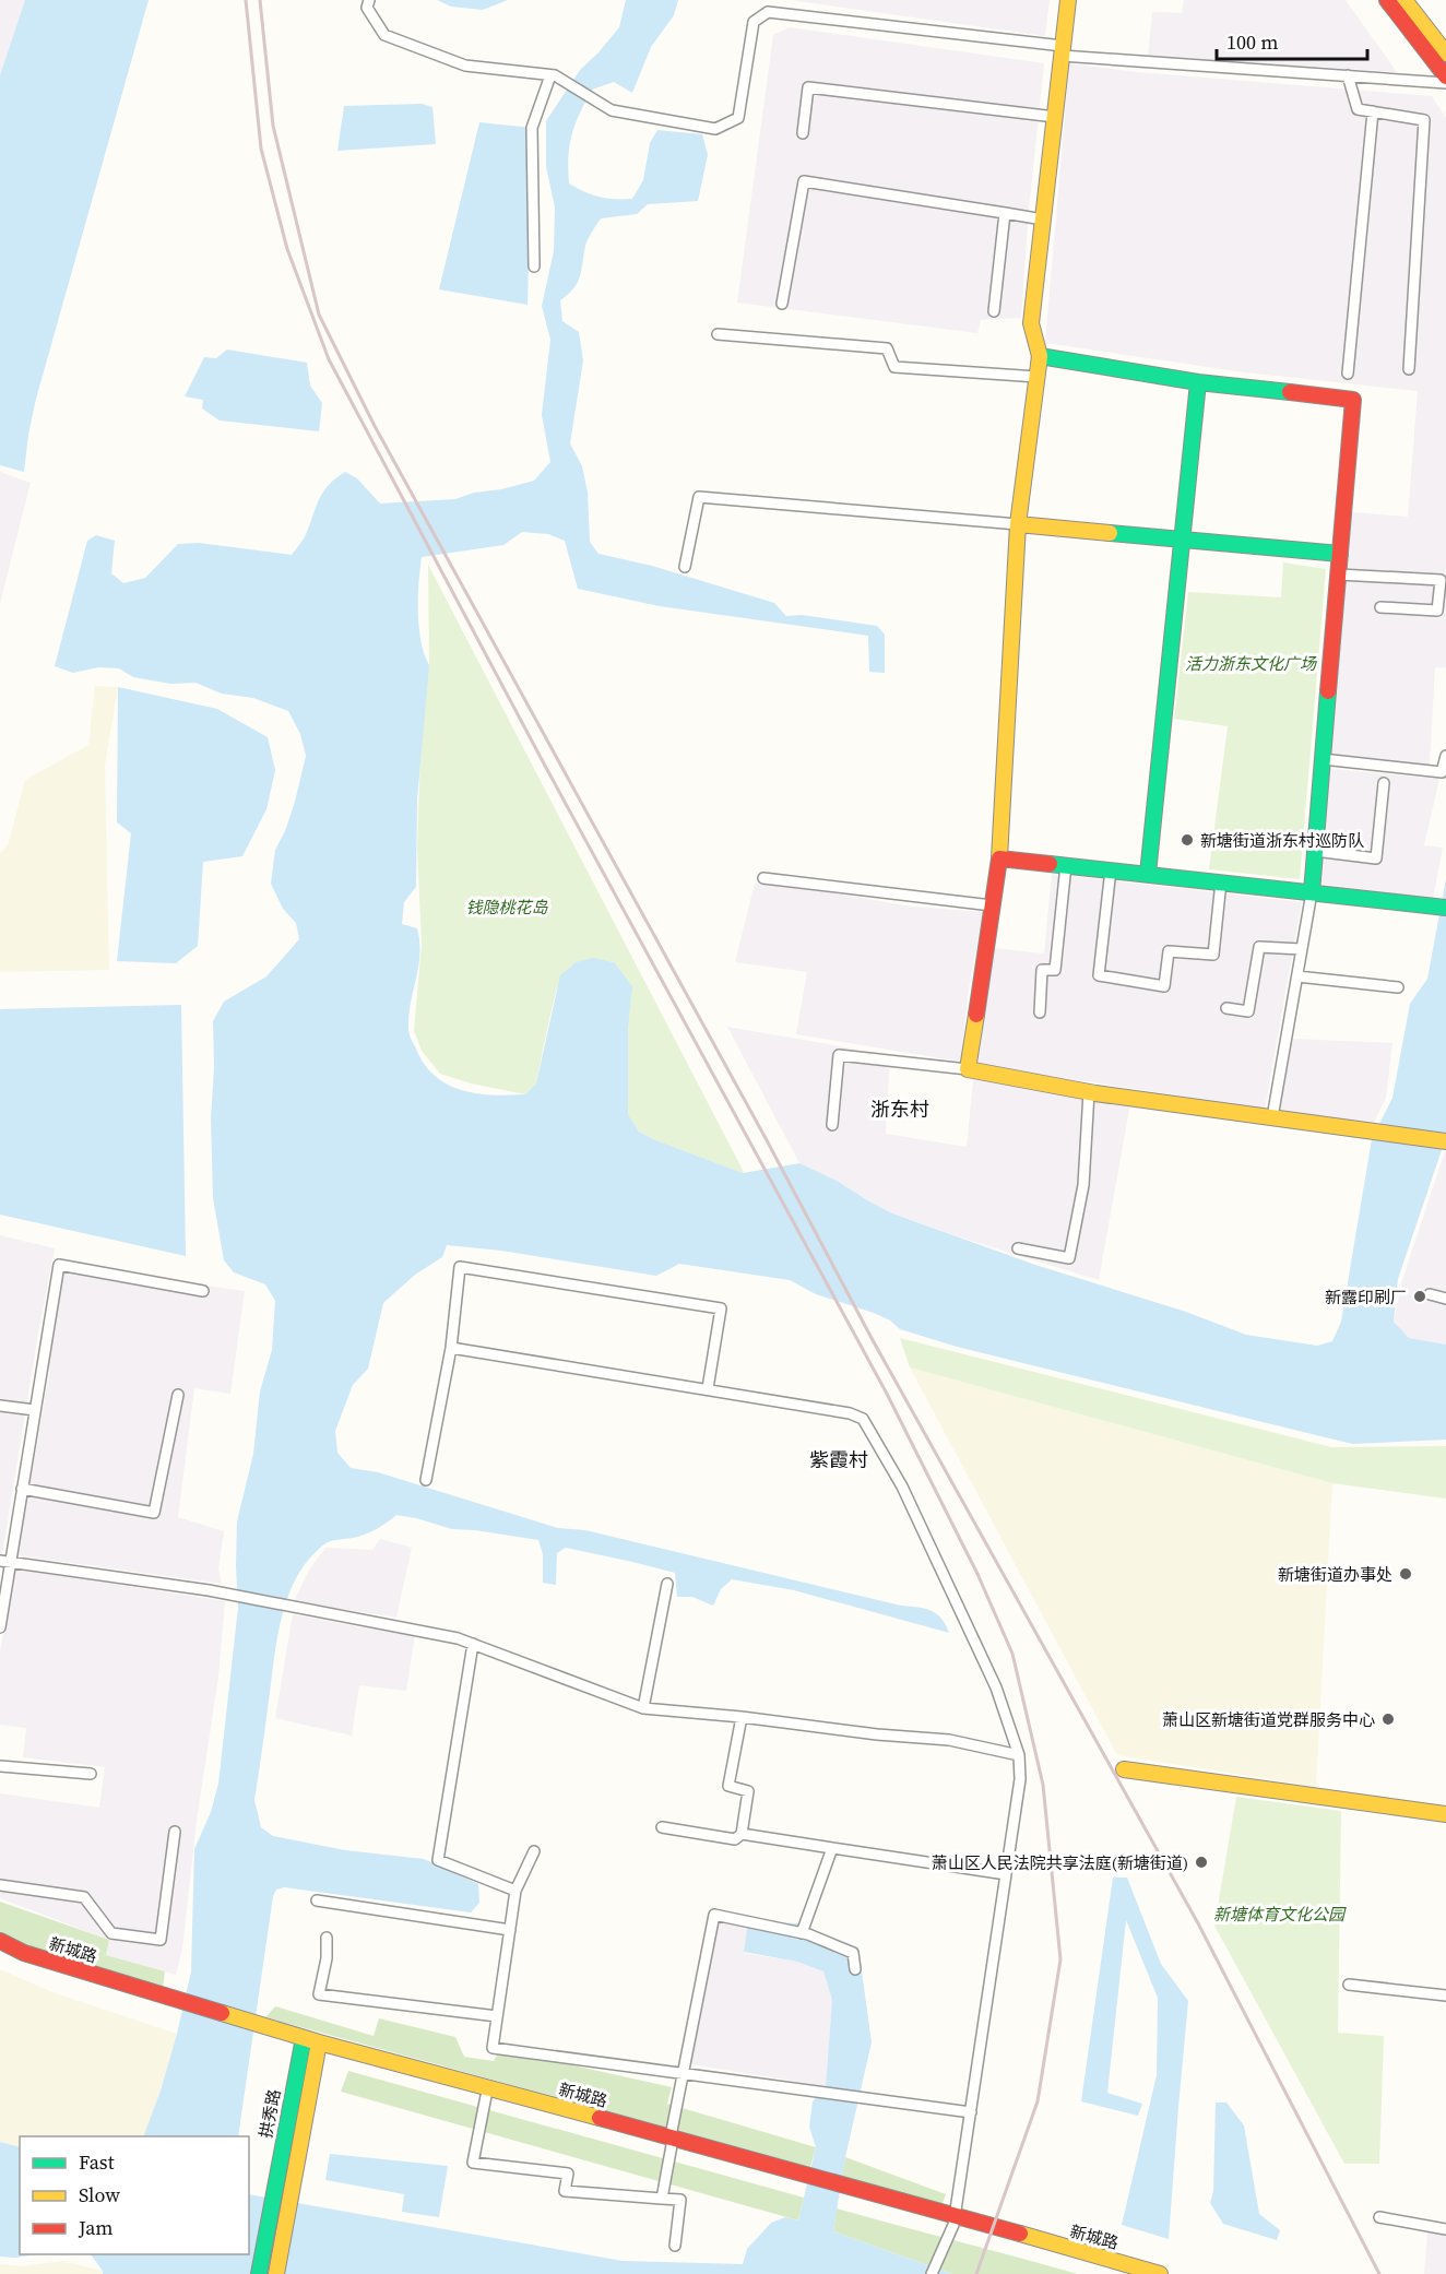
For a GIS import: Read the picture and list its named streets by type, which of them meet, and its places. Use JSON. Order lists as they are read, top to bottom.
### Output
{
  "streets": {
    "main road": ["新城路", "拱秀路"]
  },
  "crossings": [
    ["新城路", "拱秀路"]
  ],
  "districts": ["浙东村", "紫霞村"],
  "parks": ["活力浙东文化广场", "钱隐桃花岛", "新塘体育文化公园"],
  "places": [
    "新塘街道浙东村巡防队",
    "新露印刷厂",
    "新塘街道办事处",
    "萧山区新塘街道党群服务中心",
    "萧山区人民法院共享法庭(新塘街道)"
  ],
  "legend": ["Fast", "Slow", "Jam"],
  "scale_bar": "100 m"
}
